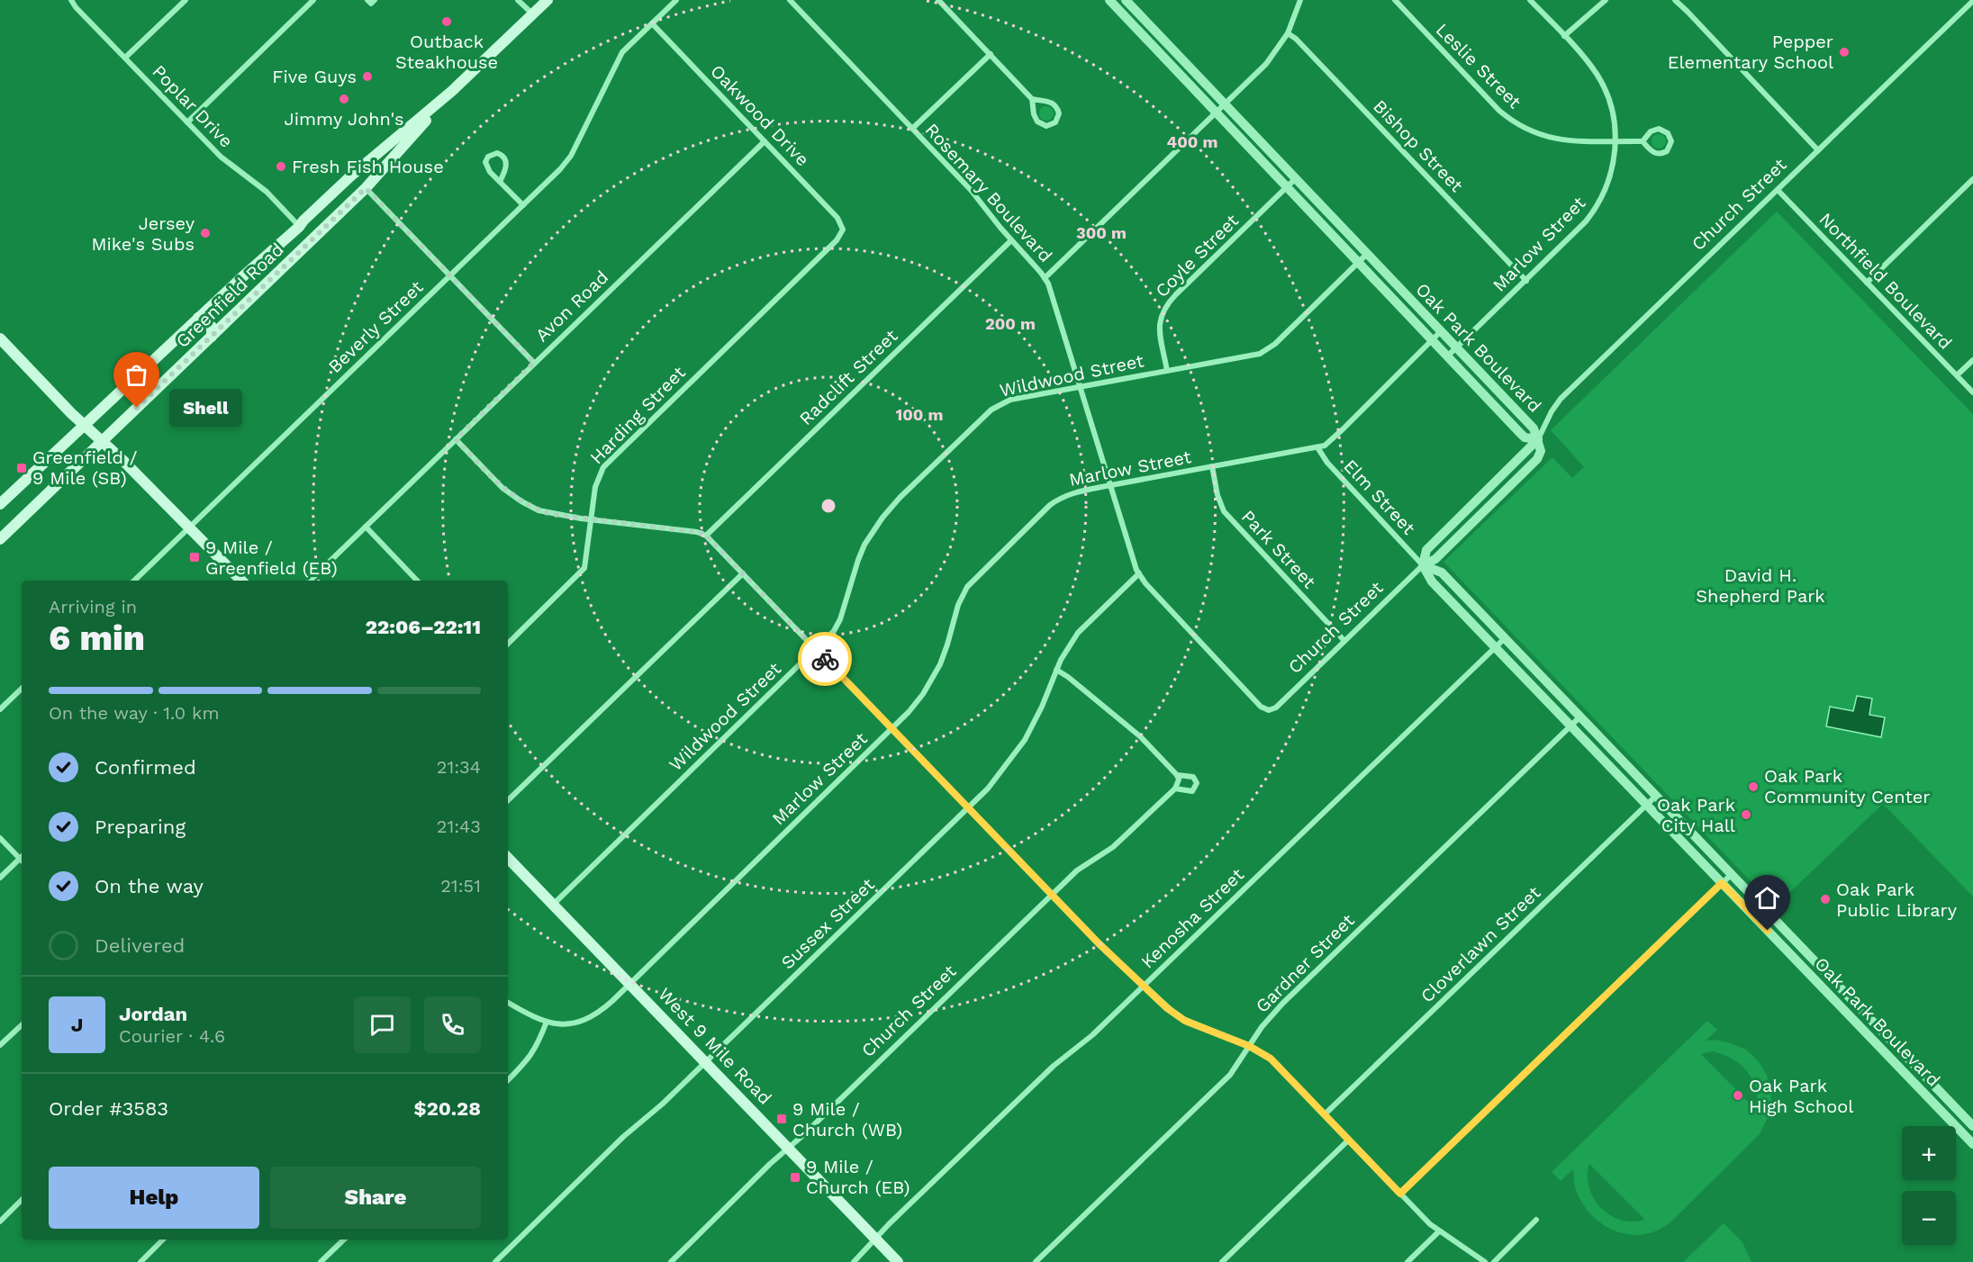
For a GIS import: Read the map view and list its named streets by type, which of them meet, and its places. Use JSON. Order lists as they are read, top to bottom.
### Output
{
  "streets": {
    "main road": ["Greenfield Road", "West 9 Mile Road"],
    "street": [
      "Leslie Street",
      "Poplar Drive",
      "Oakwood Drive",
      "Bishop Street",
      "Rosemary Boulevard",
      "Church Street",
      "Marlow Street",
      "Coyle Street",
      "Northfield Boulevard",
      "Avon Road",
      "Beverly Street",
      "Oak Park Boulevard",
      "Wildwood Street",
      "Radclift Street",
      "Harding Street",
      "Elm Street",
      "Park Street",
      "Kenosha Street",
      "Sussex Street",
      "Cloverlawn Street",
      "Gardner Street"
    ]
  },
  "crossings": [
    ["Leslie Street", "Marlow Street"],
    ["Poplar Drive", "Greenfield Road"],
    ["Oakwood Drive", "Avon Road"],
    ["Oakwood Drive", "Beverly Street"],
    ["Oakwood Drive", "Harding Street"],
    ["Bishop Street", "Marlow Street"],
    ["Rosemary Boulevard", "Church Street"],
    ["Rosemary Boulevard", "Marlow Street"],
    ["Rosemary Boulevard", "Wildwood Street"],
    ["Rosemary Boulevard", "Radclift Street"],
    ["Rosemary Boulevard", "Sussex Street"],
    ["Church Street", "Northfield Boulevard"],
    ["Church Street", "Oak Park Boulevard"],
    ["Church Street", "Elm Street"],
    ["Church Street", "Park Street"],
    ["Church Street", "West 9 Mile Road"],
    ["Marlow Street", "Oak Park Boulevard"],
    ["Marlow Street", "Elm Street"],
    ["Marlow Street", "Park Street"],
    ["Marlow Street", "West 9 Mile Road"],
    ["Coyle Street", "Oak Park Boulevard"],
    ["Coyle Street", "Wildwood Street"],
    ["Oak Park Boulevard", "Wildwood Street"],
    ["Oak Park Boulevard", "Elm Street"],
    ["Oak Park Boulevard", "Kenosha Street"],
    ["Oak Park Boulevard", "Cloverlawn Street"],
    ["Oak Park Boulevard", "Gardner Street"],
    ["Wildwood Street", "West 9 Mile Road"],
    ["Kenosha Street", "West 9 Mile Road"],
    ["Sussex Street", "West 9 Mile Road"]
  ],
  "parks": ["David H. Shepherd Park"],
  "places": {
    "other": [
      "Outback Steakhouse",
      "Pepper Elementary School",
      "Five Guys",
      "Jimmy John's",
      "Fresh Fish House",
      "Jersey Mike's Subs",
      "Shell",
      "Oak Park Community Center",
      "Oak Park City Hall",
      "Oak Park Public Library",
      "Oak Park High School"
    ],
    "transit": [
      "Greenfield / 9 Mile (SB)",
      "9 Mile / Greenfield (EB)",
      "9 Mile / Church (WB)",
      "9 Mile / Church (EB)"
    ]
  },
  "page": {
    "bubble": "Shell",
    "heading": ["6 min", "Arriving in", "22:06–22:11"],
    "panel": [
      "Jordan",
      "Courier · 4.6",
      "Order #3583",
      "$20.28"
    ],
    "bar": "On the way · 1.0 km",
    "list": [
      ["Confirmed", "21:34"],
      ["Preparing", "21:43"],
      ["On the way", "21:51"],
      "Delivered"
    ],
    "round": "J",
    "map_buttons": ["+", "−"],
    "buttons": ["Help", "Share"]
  },
  "rings": [
    "400 m",
    "300 m",
    "200 m",
    "100 m"
  ]
}
